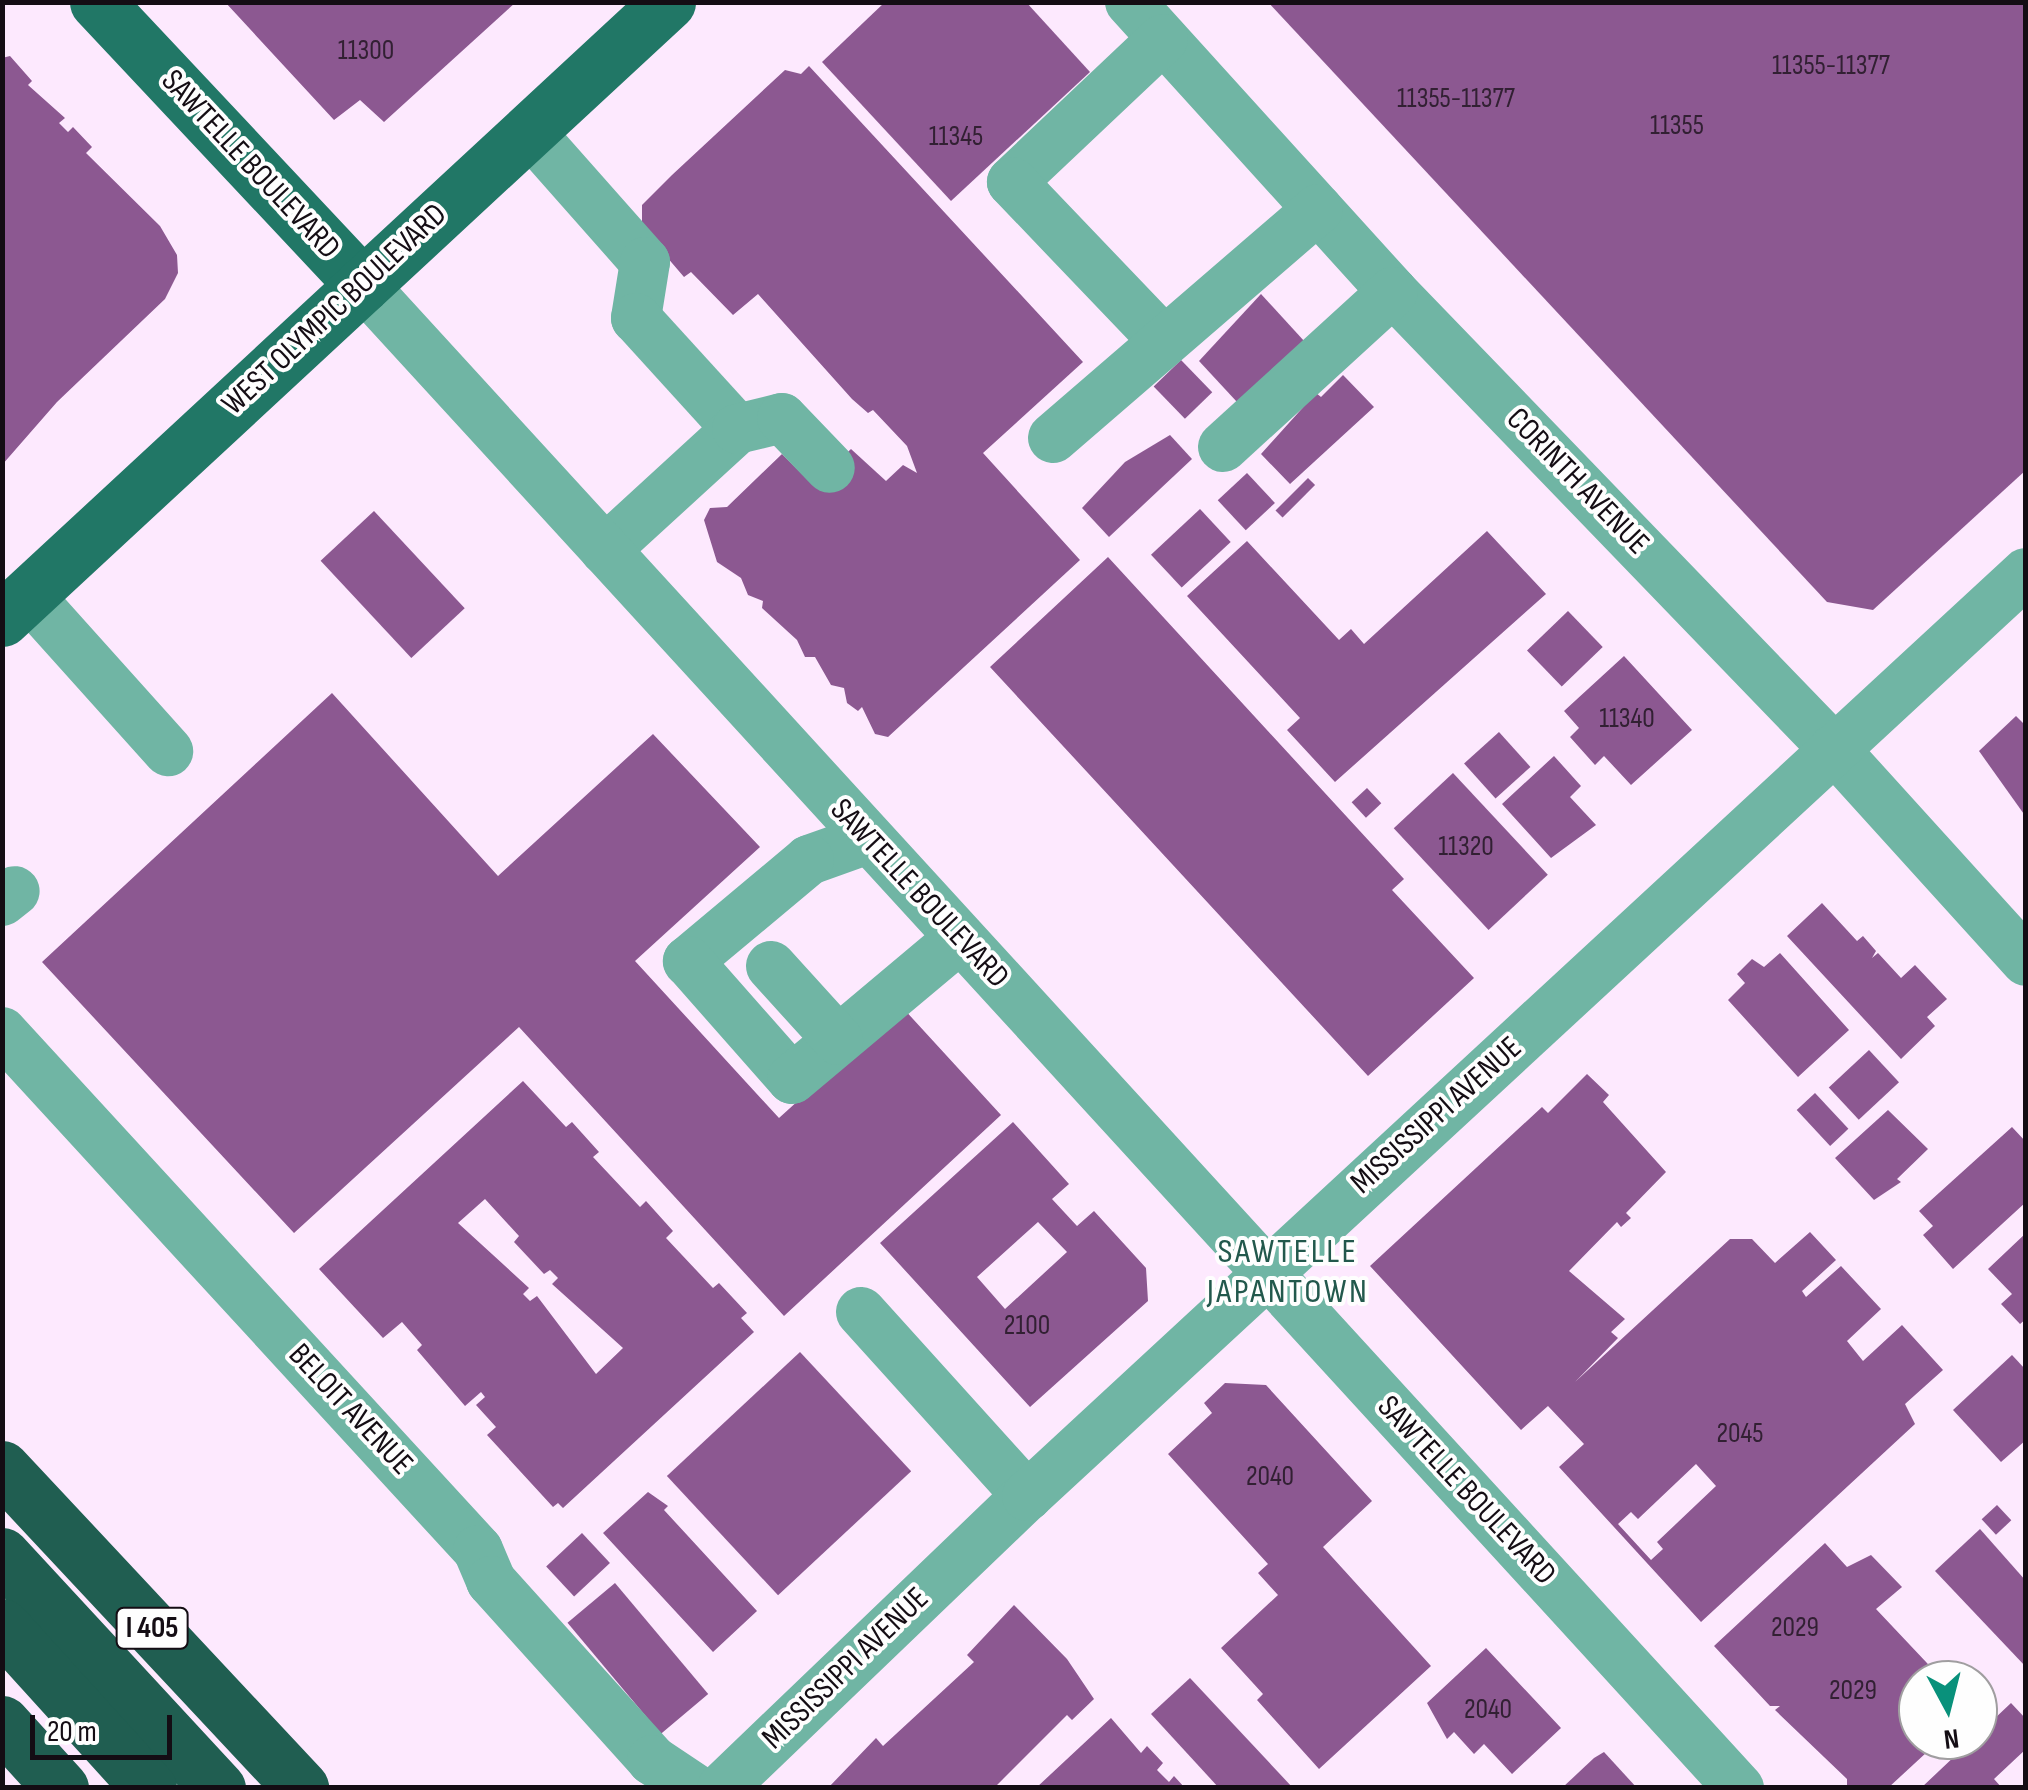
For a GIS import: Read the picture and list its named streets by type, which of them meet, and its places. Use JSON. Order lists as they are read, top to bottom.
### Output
{
  "streets": {
    "highway": ["I 405"],
    "main road": ["SAWTELLE BOULEVARD", "WEST OLYMPIC BOULEVARD"],
    "street": ["CORINTH AVENUE", "MISSISSIPPI AVENUE", "BELOIT AVENUE"]
  },
  "crossings": [
    ["SAWTELLE BOULEVARD", "WEST OLYMPIC BOULEVARD"],
    ["SAWTELLE BOULEVARD", "MISSISSIPPI AVENUE"],
    ["CORINTH AVENUE", "MISSISSIPPI AVENUE"]
  ],
  "districts": ["SAWTELLE JAPANTOWN"],
  "house_numbers": [
    "11300",
    "11355-11377",
    "11355-11377",
    "11355",
    "11345",
    "11340",
    "11320",
    "2100",
    "2045",
    "2040",
    "2029",
    "2029",
    "2040"
  ],
  "scale_bar": "20 m",
  "north": "bottom"
}
